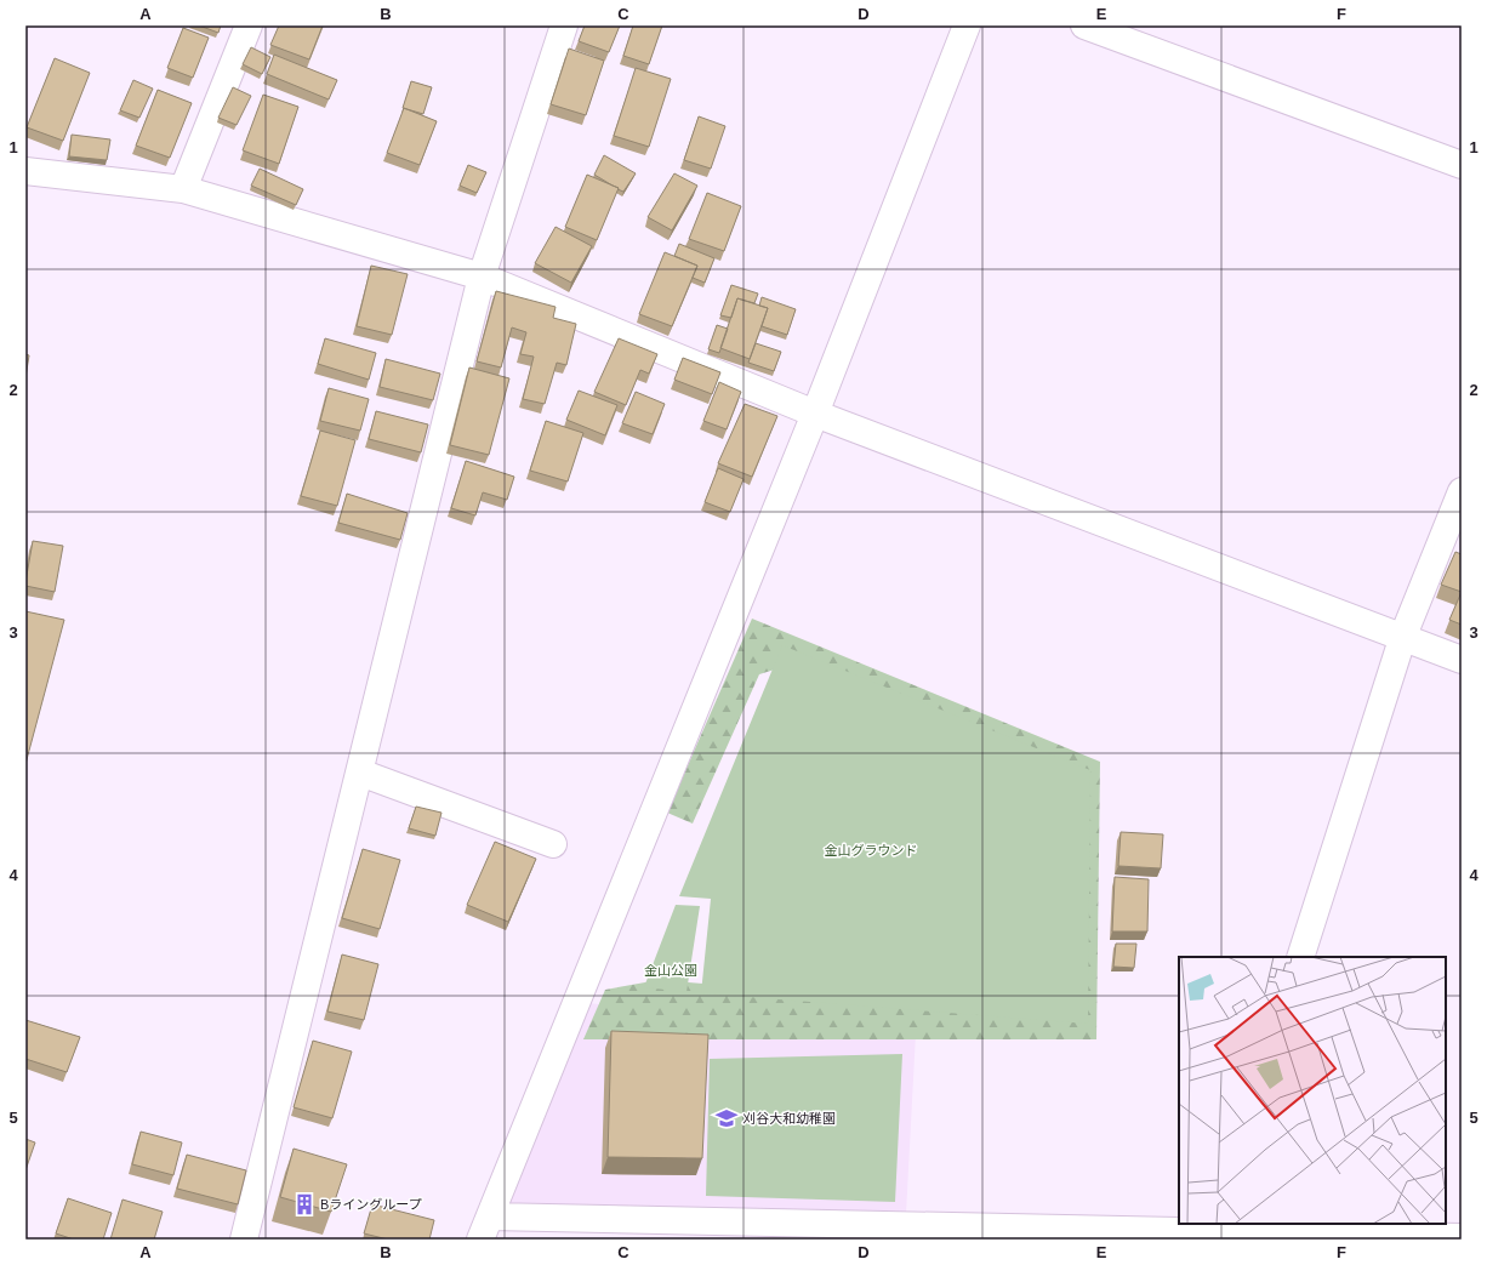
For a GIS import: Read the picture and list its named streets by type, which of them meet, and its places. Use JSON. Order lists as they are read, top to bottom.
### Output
{
  "parks": ["金山グラウンド", "金山公園"],
  "places": {
    "school or university": ["刈谷大和幼稚園"],
    "building": ["Bライングループ"]
  },
  "grid": {
    "columns": [
      "A",
      "B",
      "C",
      "D",
      "E",
      "F"
    ],
    "rows": [
      "1",
      "2",
      "3",
      "4",
      "5"
    ]
  }
}
